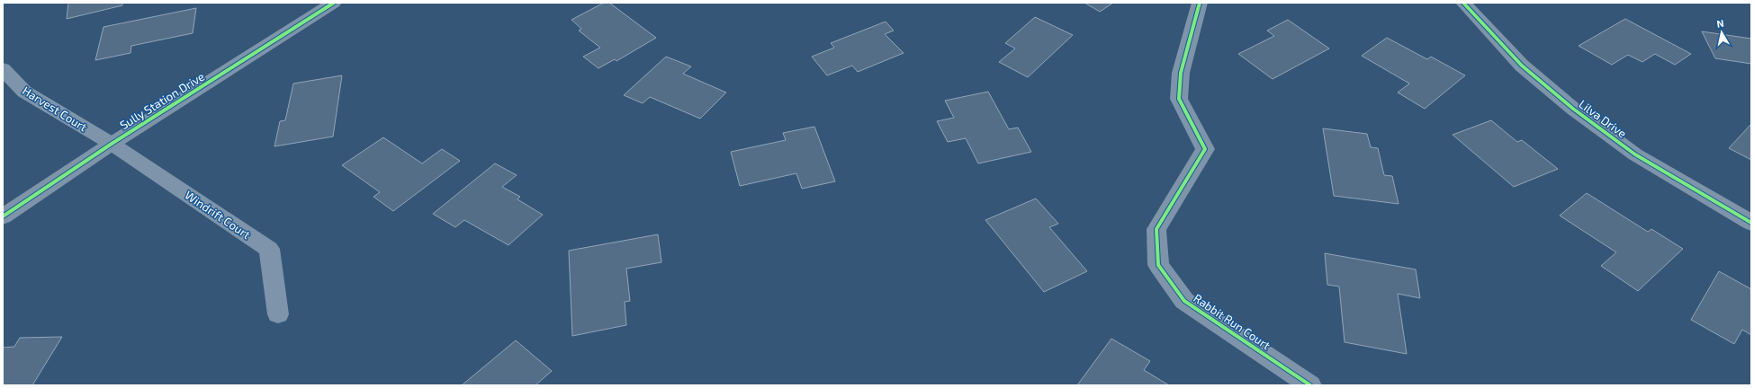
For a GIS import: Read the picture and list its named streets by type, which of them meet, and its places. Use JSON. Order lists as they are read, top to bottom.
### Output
{
  "streets": {
    "street": [
      "Sully Station Drive",
      "Harvest Court",
      "Lilva Drive",
      "Windrift Court",
      "Rabbit Run Court"
    ]
  },
  "crossings": [
    ["Sully Station Drive", "Harvest Court"],
    ["Sully Station Drive", "Windrift Court"],
    ["Harvest Court", "Windrift Court"]
  ],
  "north": "top"
}
